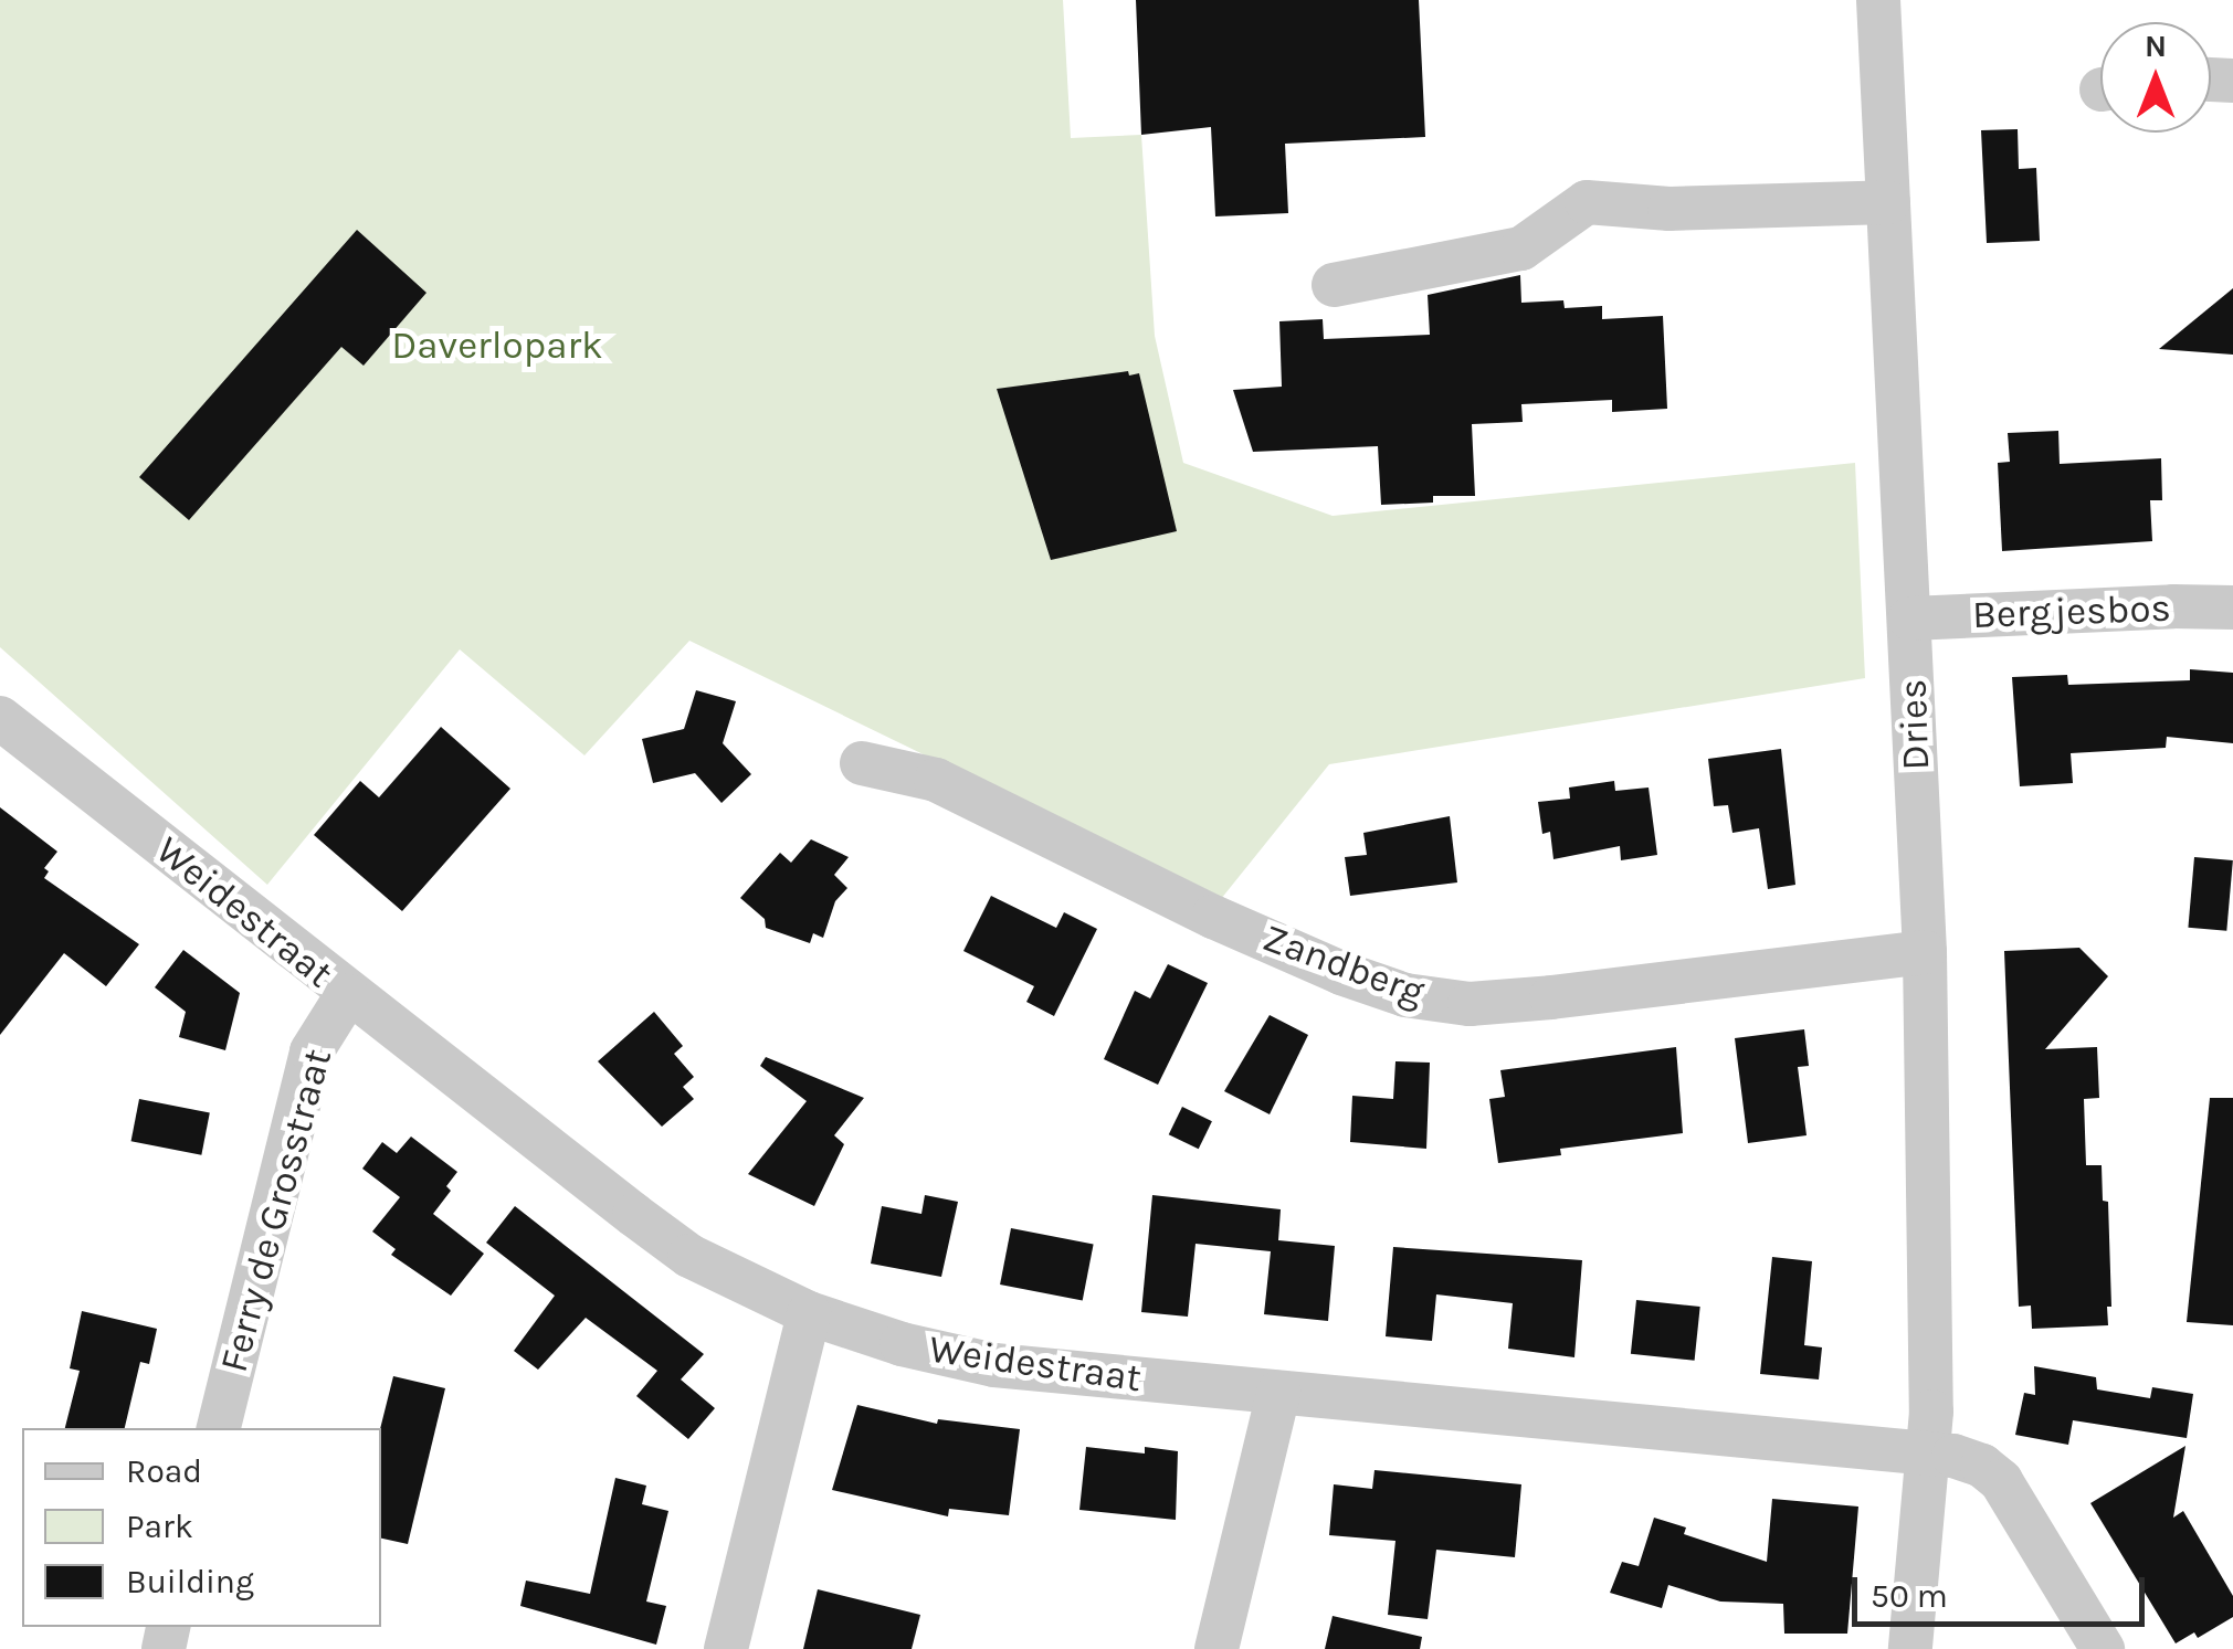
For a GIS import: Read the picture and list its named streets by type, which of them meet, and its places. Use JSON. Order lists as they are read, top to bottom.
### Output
{
  "streets": {
    "street": [
      "Bergjesbos",
      "Dries",
      "Weidestraat",
      "Zandberg",
      "Ferry de Grosstraat"
    ]
  },
  "crossings": [
    ["Bergjesbos", "Dries"],
    ["Dries", "Weidestraat"],
    ["Dries", "Zandberg"],
    ["Weidestraat", "Ferry de Grosstraat"]
  ],
  "parks": ["Daverlopark"],
  "legend": ["Road", "Park", "Building"],
  "scale_bar": "50 m",
  "north": "top"
}
